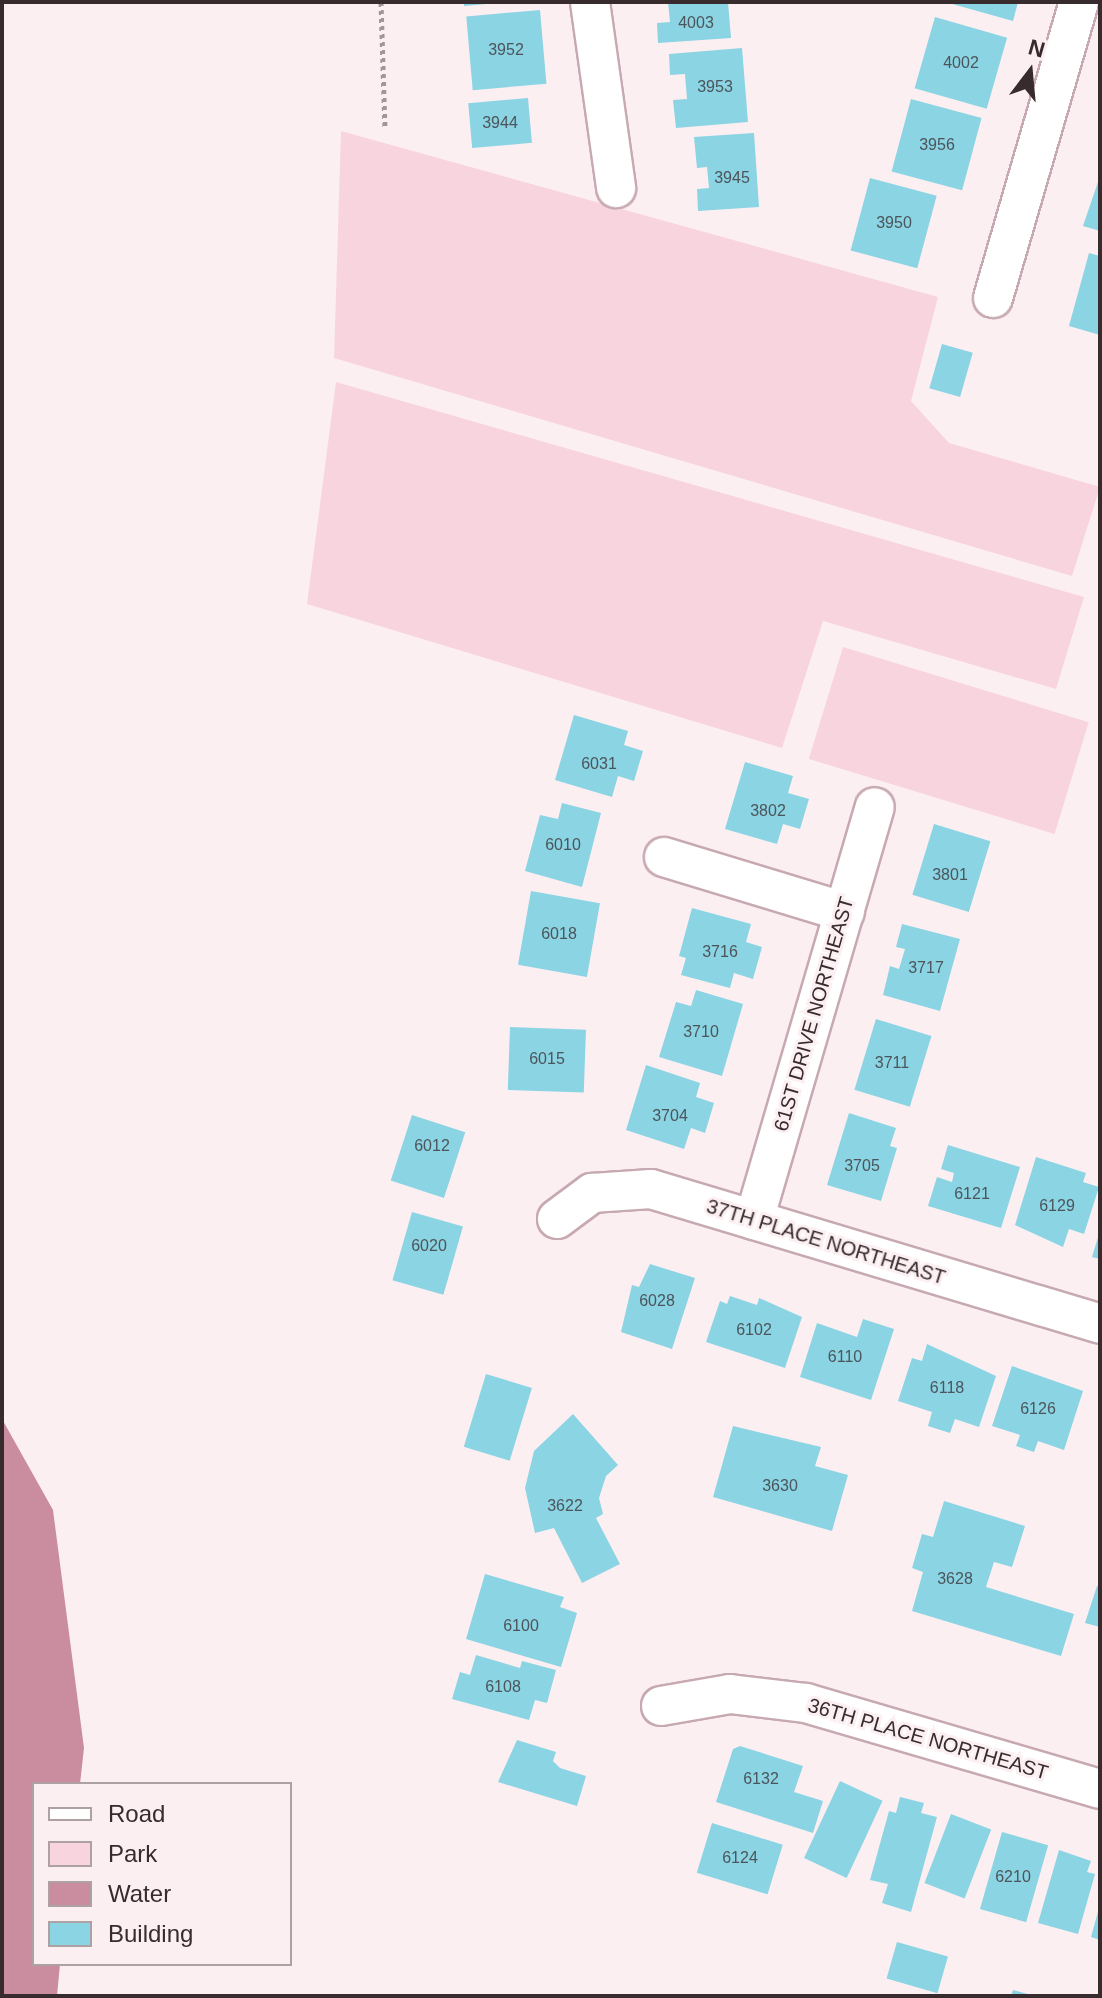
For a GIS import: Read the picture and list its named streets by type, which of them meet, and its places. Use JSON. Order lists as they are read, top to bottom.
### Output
{
  "streets": {
    "street": ["61ST DRIVE NORTHEAST", "37TH PLACE NORTHEAST", "36TH PLACE NORTHEAST"]
  },
  "crossings": [
    ["61ST DRIVE NORTHEAST", "37TH PLACE NORTHEAST"]
  ],
  "house_numbers": [
    "4003",
    "3952",
    "4002",
    "3953",
    "3944",
    "3956",
    "3945",
    "3950",
    "6031",
    "3802",
    "6010",
    "3801",
    "6018",
    "3716",
    "3717",
    "3710",
    "6015",
    "3711",
    "3704",
    "6012",
    "3705",
    "6121",
    "6129",
    "6020",
    "6028",
    "6102",
    "6110",
    "6118",
    "6126",
    "3630",
    "3622",
    "3628",
    "6100",
    "6108",
    "6132",
    "6124",
    "6210"
  ],
  "legend": [
    "Road",
    "Park",
    "Water",
    "Building"
  ],
  "north": "top"
}
